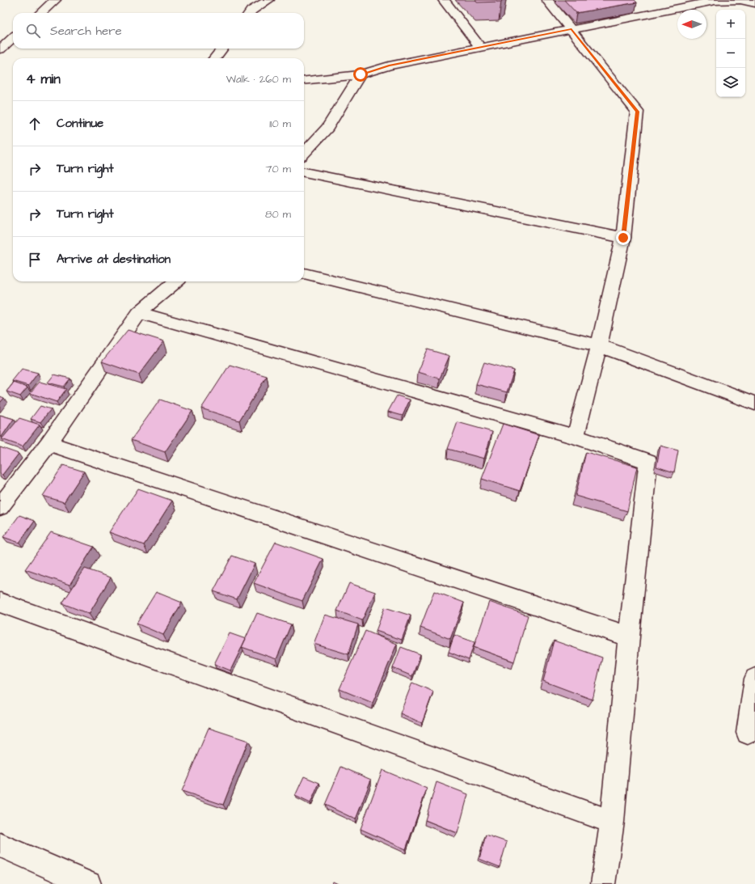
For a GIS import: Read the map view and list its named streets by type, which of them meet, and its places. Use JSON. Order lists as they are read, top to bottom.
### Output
{
  "north": "left",
  "page": {
    "map_buttons": ["+", "−"],
    "search": "Search here",
    "heading": ["4 min", "Walk · 260 m"],
    "list": [
      ["Continue", "110 m"],
      ["Turn right", "70 m"],
      ["Turn right", "80 m"],
      "Arrive at destination"
    ]
  }
}
